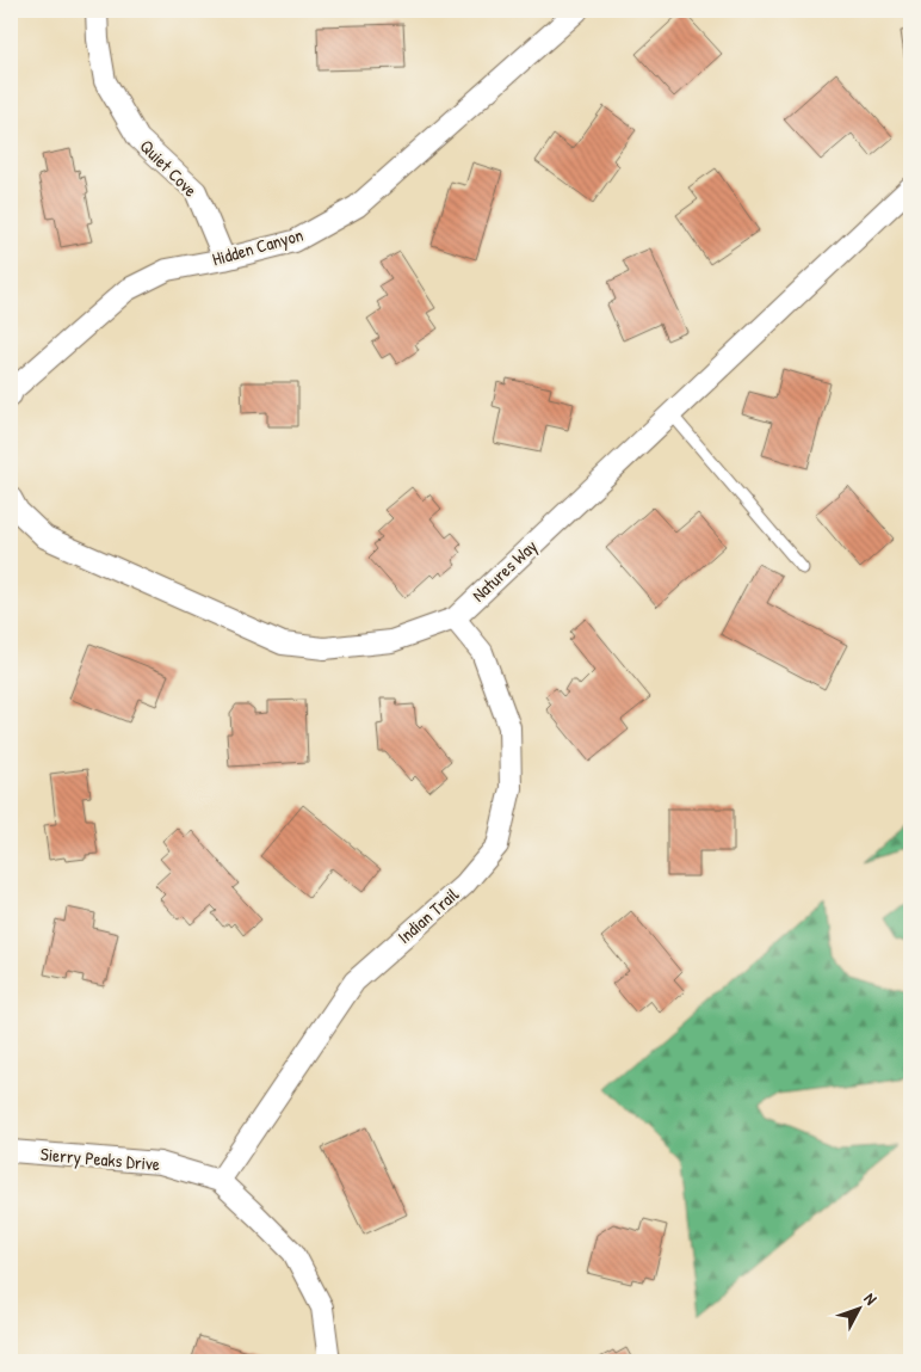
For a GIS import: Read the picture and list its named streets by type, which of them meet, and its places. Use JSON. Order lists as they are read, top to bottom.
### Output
{
  "streets": {
    "street": [
      "Quiet Cove",
      "Hidden Canyon",
      "Natures Way",
      "Indian Trail",
      "Sierry Peaks Drive"
    ]
  },
  "crossings": [
    ["Quiet Cove", "Hidden Canyon"],
    ["Natures Way", "Indian Trail"],
    ["Indian Trail", "Sierry Peaks Drive"]
  ],
  "north": "top right"
}
